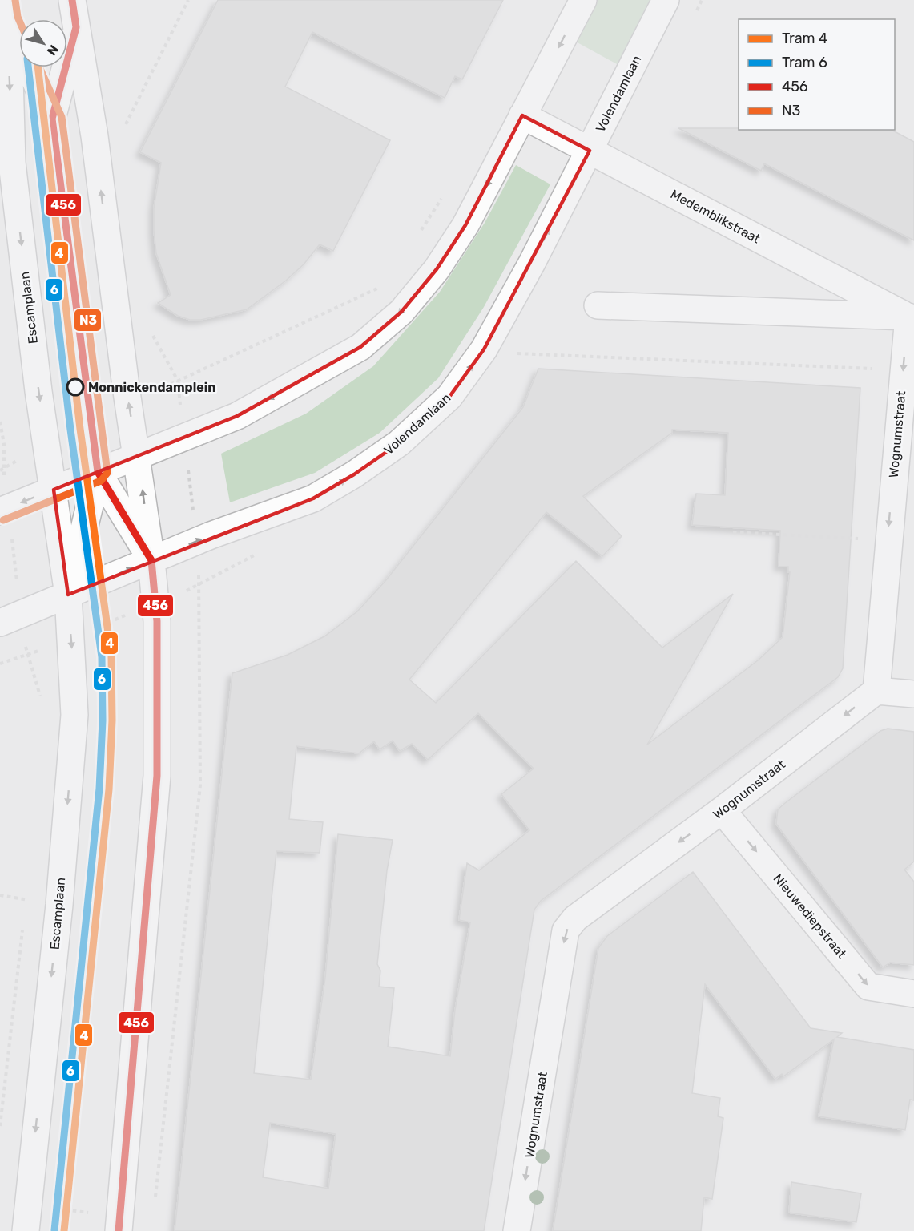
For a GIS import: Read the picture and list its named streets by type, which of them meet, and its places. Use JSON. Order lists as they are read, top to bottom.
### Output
{
  "streets": {
    "street": [
      "Volendamlaan",
      "Medemblikstraat",
      "Escamplaan",
      "Wognumstraat",
      "Nieuwediepstraat"
    ]
  },
  "crossings": [
    ["Volendamlaan", "Medemblikstraat"],
    ["Volendamlaan", "Escamplaan"],
    ["Medemblikstraat", "Wognumstraat"],
    ["Wognumstraat", "Nieuwediepstraat"]
  ],
  "one_way": ["Wognumstraat", "Nieuwediepstraat"],
  "places": ["Monnickendamplein"],
  "lines": [
    "transit line 456",
    "transit line N3",
    "tram line 4",
    "tram line 6"
  ],
  "legend": [
    "Tram 4",
    "Tram 6",
    "456",
    "N3"
  ],
  "north": "bottom right"
}
